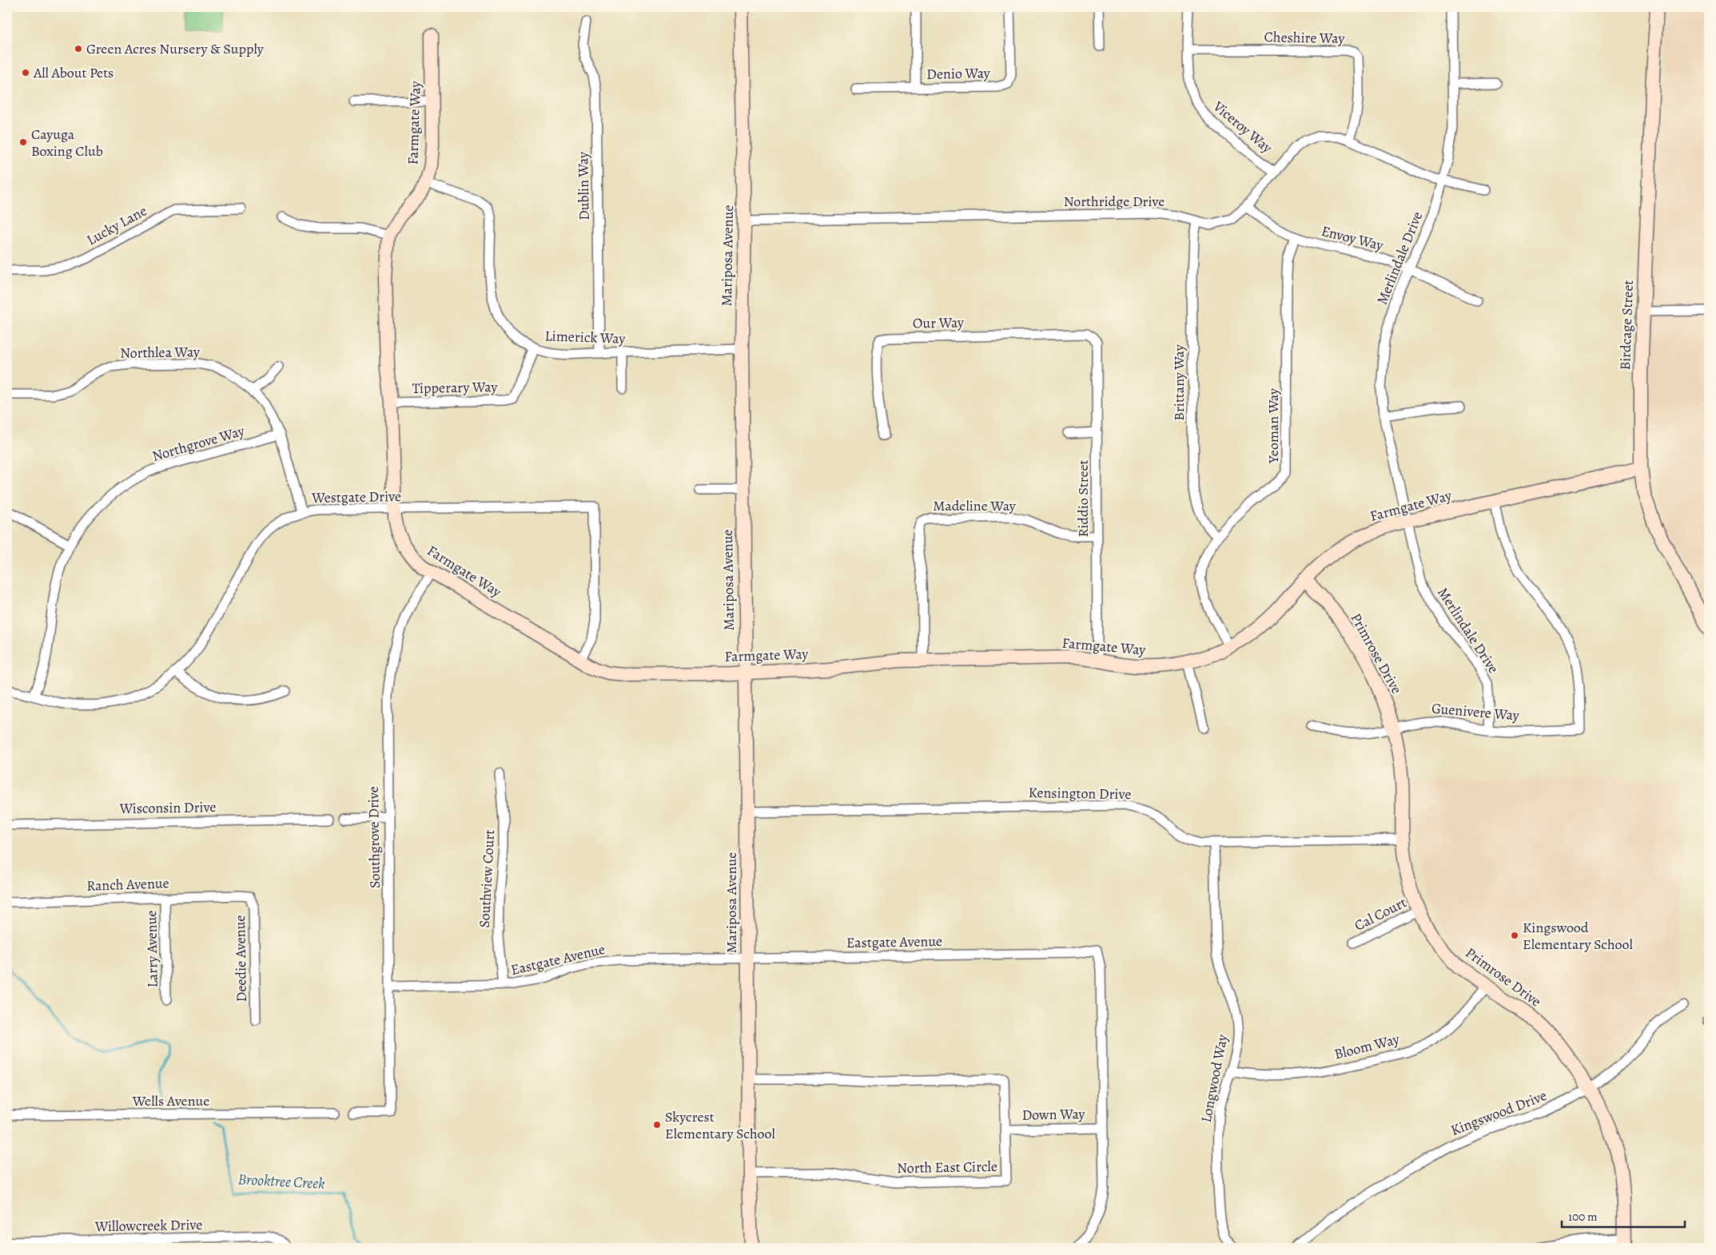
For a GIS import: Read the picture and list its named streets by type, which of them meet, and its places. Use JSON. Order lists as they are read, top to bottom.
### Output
{
  "streets": {
    "street": [
      "Cheshire Way",
      "Denio Way",
      "Farmgate Way",
      "Viceroy Way",
      "Dublin Way",
      "Northridge Drive",
      "Lucky Lane",
      "Envoy Way",
      "Mariposa Avenue",
      "Merlindale Drive",
      "Our Way",
      "Birdcage Street",
      "Limerick Way",
      "Northlea Way",
      "Brittany Way",
      "Tipperary Way",
      "Yeoman Way",
      "Northgrove Way",
      "Westgate Drive",
      "Riddio Street",
      "Madeline Way",
      "Primrose Drive",
      "Guenivere Way",
      "Kensington Drive",
      "Wisconsin Drive",
      "Southgrove Drive",
      "Southview Court",
      "Ranch Avenue",
      "Cal Court",
      "Eastgate Avenue",
      "Larry Avenue",
      "Deedie Avenue",
      "Bloom Way",
      "Longwood Way",
      "Wells Avenue",
      "Kingswood Drive",
      "Down Way",
      "North East Circle",
      "Willowcreek Drive"
    ]
  },
  "crossings": [
    ["Cheshire Way", "Viceroy Way"],
    ["Cheshire Way", "Northridge Drive"],
    ["Farmgate Way", "Mariposa Avenue"],
    ["Farmgate Way", "Merlindale Drive"],
    ["Farmgate Way", "Birdcage Street"],
    ["Farmgate Way", "Limerick Way"],
    ["Farmgate Way", "Tipperary Way"],
    ["Farmgate Way", "Yeoman Way"],
    ["Farmgate Way", "Westgate Drive"],
    ["Farmgate Way", "Riddio Street"],
    ["Farmgate Way", "Madeline Way"],
    ["Farmgate Way", "Primrose Drive"],
    ["Farmgate Way", "Guenivere Way"],
    ["Farmgate Way", "Southgrove Drive"],
    ["Viceroy Way", "Northridge Drive"],
    ["Dublin Way", "Limerick Way"],
    ["Northridge Drive", "Envoy Way"],
    ["Northridge Drive", "Mariposa Avenue"],
    ["Northridge Drive", "Merlindale Drive"],
    ["Northridge Drive", "Brittany Way"],
    ["Envoy Way", "Merlindale Drive"],
    ["Envoy Way", "Yeoman Way"],
    ["Mariposa Avenue", "Limerick Way"],
    ["Mariposa Avenue", "Kensington Drive"],
    ["Mariposa Avenue", "Eastgate Avenue"],
    ["Mariposa Avenue", "North East Circle"],
    ["Merlindale Drive", "Guenivere Way"],
    ["Our Way", "Riddio Street"],
    ["Limerick Way", "Tipperary Way"],
    ["Northlea Way", "Northgrove Way"],
    ["Northlea Way", "Westgate Drive"],
    ["Brittany Way", "Yeoman Way"],
    ["Northgrove Way", "Westgate Drive"],
    ["Riddio Street", "Madeline Way"],
    ["Primrose Drive", "Guenivere Way"],
    ["Primrose Drive", "Kensington Drive"],
    ["Primrose Drive", "Cal Court"],
    ["Primrose Drive", "Bloom Way"],
    ["Primrose Drive", "Kingswood Drive"],
    ["Kensington Drive", "Longwood Way"],
    ["Southgrove Drive", "Eastgate Avenue"],
    ["Southview Court", "Eastgate Avenue"],
    ["Ranch Avenue", "Larry Avenue"],
    ["Ranch Avenue", "Deedie Avenue"],
    ["Eastgate Avenue", "Down Way"],
    ["Bloom Way", "Longwood Way"],
    ["Down Way", "North East Circle"]
  ],
  "water": ["Brooktree Creek"],
  "places": [
    "Green Acres Nursery & Supply",
    "All About Pets",
    "Cayuga Boxing Club",
    "Kingswood Elementary School",
    "Skycrest Elementary School"
  ],
  "scale_bar": "100 m"
}
